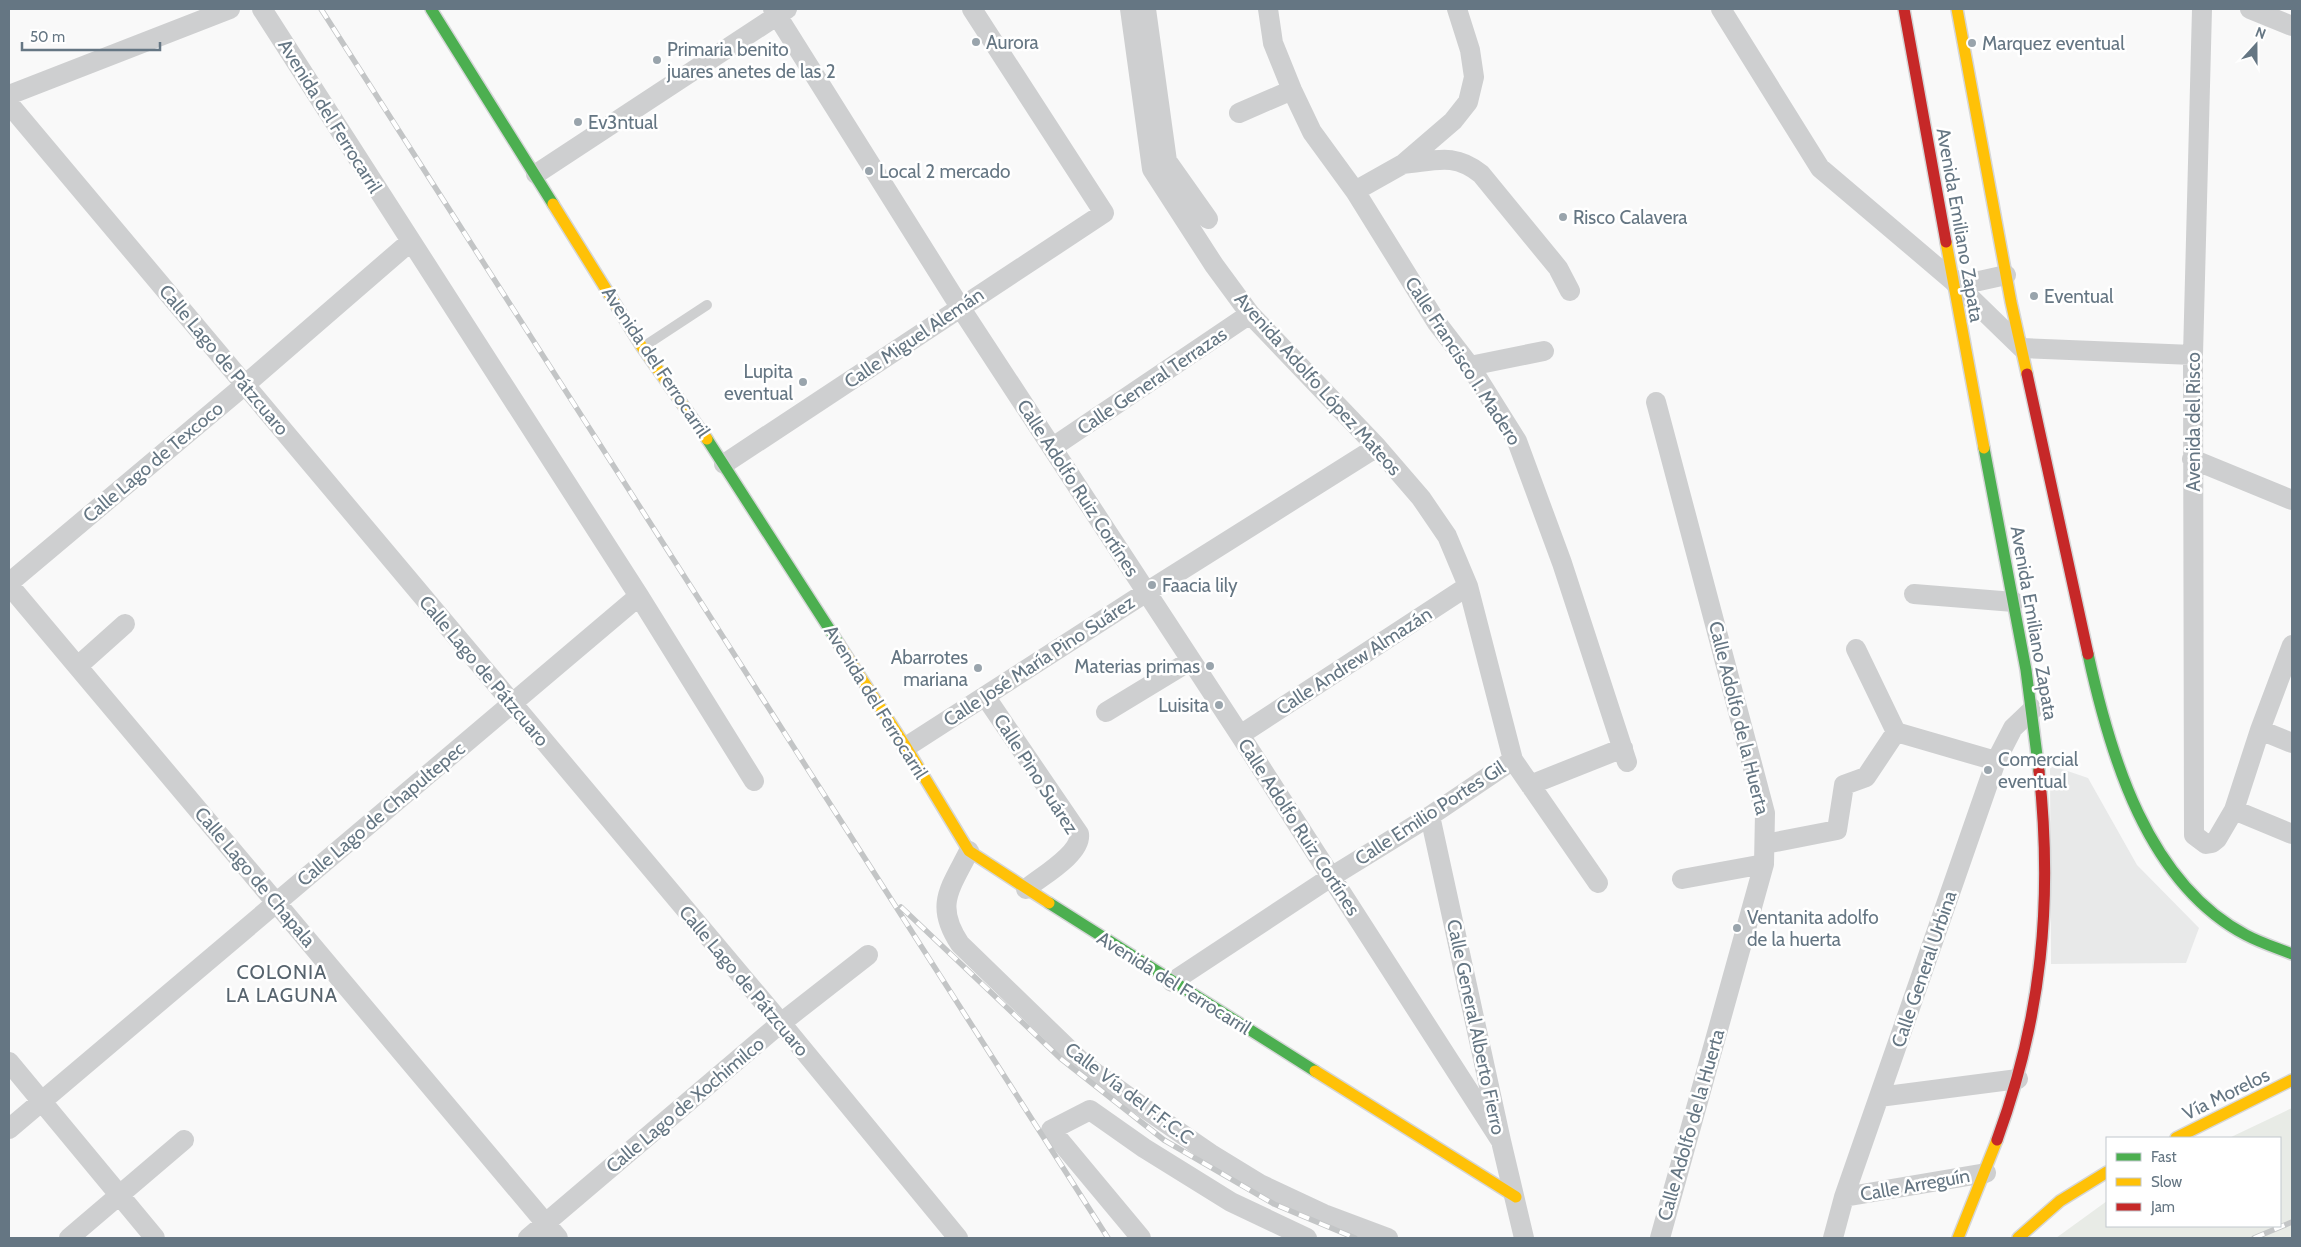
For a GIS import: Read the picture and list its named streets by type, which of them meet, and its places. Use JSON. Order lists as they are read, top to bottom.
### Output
{
  "streets": {
    "main road": ["Avenida del Ferrocarril", "Avenida Emiliano Zapata", "Vía Morelos"],
    "street": [
      "Calle Miguel Alemán",
      "Calle Lago de Pátzcuaro",
      "Calle Francisco I. Madero",
      "Calle General Terrazas",
      "Avenida Adolfo López Mateos",
      "Avenida del Risco",
      "Calle Lago de Texcoco",
      "Calle Adolfo Ruiz Cortínes",
      "Calle José María Pino Suárez",
      "Calle Andrew Almazán",
      "Calle Adolfo de la Huerta",
      "Calle Pino Suárez",
      "Calle Emilio Portes Gil",
      "Calle Lago de Chapultepec",
      "Calle Lago de Chapala",
      "Calle General Urbina",
      "Calle General Alberto Fierro",
      "Calle Vía del F.F.C.C",
      "Calle Lago de Xochimilco",
      "Calle Arreguín"
    ]
  },
  "crossings": [
    ["Avenida del Ferrocarril", "Calle Miguel Alemán"],
    ["Avenida del Ferrocarril", "Calle Lago de Texcoco"],
    ["Avenida del Ferrocarril", "Calle José María Pino Suárez"],
    ["Avenida del Ferrocarril", "Calle Pino Suárez"],
    ["Avenida del Ferrocarril", "Calle Emilio Portes Gil"],
    ["Avenida del Ferrocarril", "Calle Lago de Chapultepec"],
    ["Avenida del Ferrocarril", "Calle General Alberto Fierro"],
    ["Avenida del Ferrocarril", "Calle Vía del F.F.C.C"],
    ["Avenida Emiliano Zapata", "Calle General Urbina"],
    ["Avenida Emiliano Zapata", "Calle Arreguín"],
    ["Calle Miguel Alemán", "Calle Adolfo Ruiz Cortínes"],
    ["Calle Lago de Pátzcuaro", "Calle Lago de Texcoco"],
    ["Calle Lago de Pátzcuaro", "Calle Lago de Chapultepec"],
    ["Calle Lago de Pátzcuaro", "Calle Lago de Xochimilco"],
    ["Calle Francisco I. Madero", "Calle Emilio Portes Gil"],
    ["Calle General Terrazas", "Avenida Adolfo López Mateos"],
    ["Calle General Terrazas", "Calle Adolfo Ruiz Cortínes"],
    ["Avenida Adolfo López Mateos", "Calle José María Pino Suárez"],
    ["Avenida Adolfo López Mateos", "Calle Andrew Almazán"],
    ["Avenida Adolfo López Mateos", "Calle Emilio Portes Gil"],
    ["Calle Lago de Texcoco", "Calle Lago de Chapala"],
    ["Calle Adolfo Ruiz Cortínes", "Calle José María Pino Suárez"],
    ["Calle Adolfo Ruiz Cortínes", "Calle Andrew Almazán"],
    ["Calle Adolfo Ruiz Cortínes", "Calle Emilio Portes Gil"],
    ["Calle Adolfo Ruiz Cortínes", "Calle General Alberto Fierro"],
    ["Calle José María Pino Suárez", "Calle Pino Suárez"],
    ["Calle Emilio Portes Gil", "Calle General Alberto Fierro"],
    ["Calle Lago de Chapultepec", "Calle Lago de Chapala"],
    ["Calle Lago de Chapala", "Calle Lago de Xochimilco"],
    ["Calle General Urbina", "Calle Arreguín"]
  ],
  "districts": ["COLONIA LA LAGUNA"],
  "places": [
    "Aurora",
    "Marquez eventual",
    "Primaria benito juares anetes de las 2",
    "Ev3ntual",
    "Local 2 mercado",
    "Risco Calavera",
    "Eventual",
    "Lupita eventual",
    "Faacia lily",
    "Materias primas",
    "Abarrotes mariana",
    "Luisita",
    "Comercial eventual",
    "Ventanita adolfo de la huerta"
  ],
  "legend": ["Fast", "Slow", "Jam"],
  "scale_bar": "50 m",
  "north": "top"
}
